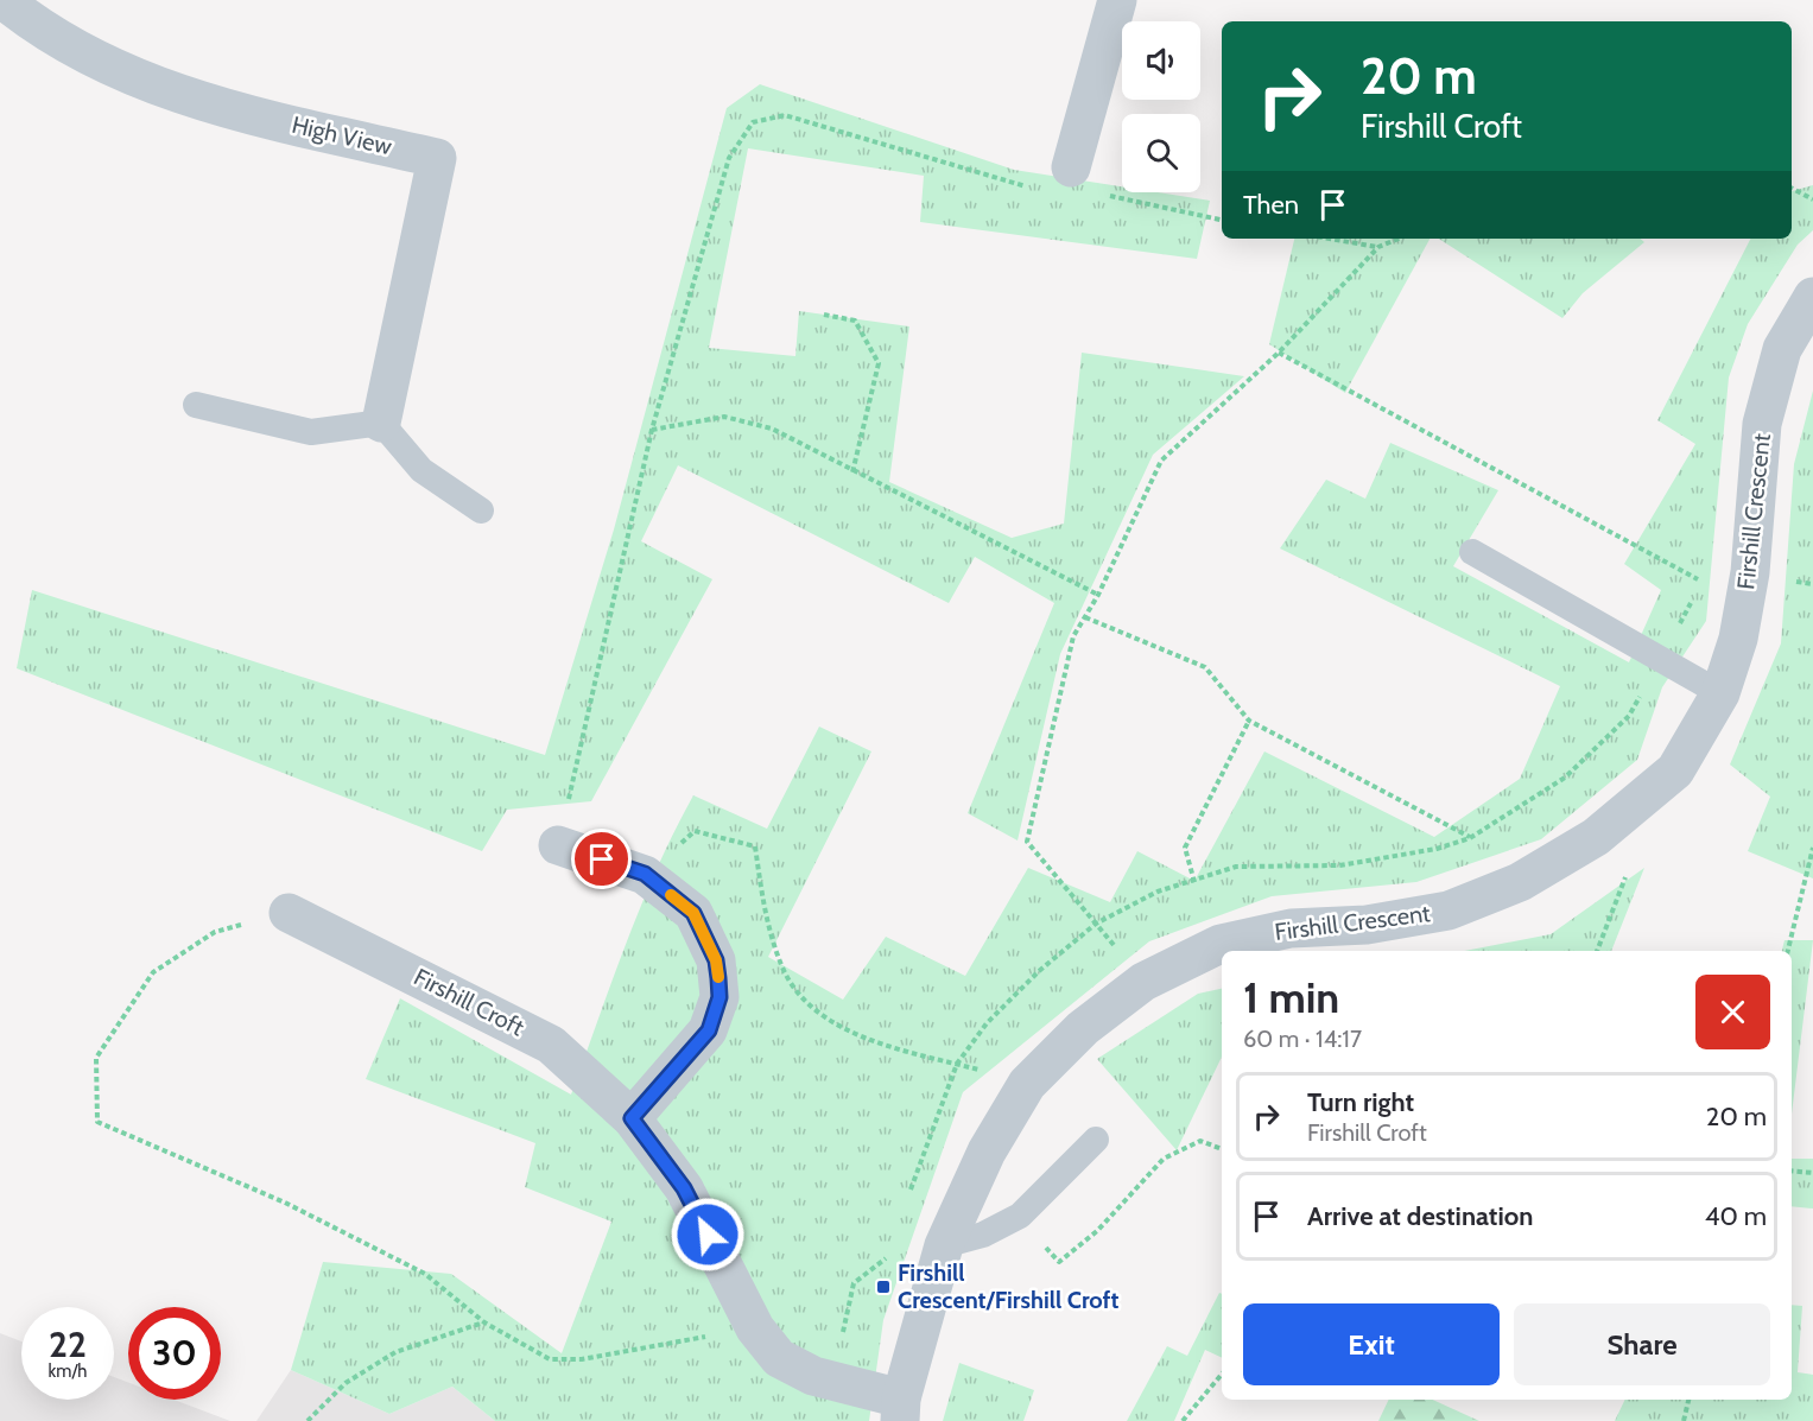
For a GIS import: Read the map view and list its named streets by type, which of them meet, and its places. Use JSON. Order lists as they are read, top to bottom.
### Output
{
  "streets": {
    "street": ["High View", "Firshill Crescent", "Firshill Croft"]
  },
  "crossings": [
    ["Firshill Crescent", "Firshill Croft"]
  ],
  "places": {
    "transit": ["Firshill Crescent/Firshill Croft"]
  },
  "page": {
    "turn": ["20 m", "Firshill Croft"],
    "then": "Then",
    "heading": ["1 min", "60 m · 14:17"],
    "list": [
      {
        "name": "Turn right",
        "note": "Firshill Croft",
        "value": "20 m"
      },
      {
        "name": "Arrive at destination",
        "value": "40 m"
      }
    ],
    "buttons": ["Exit", "Share"],
    "speed": "22 km/h",
    "limit": "30"
  }
}
